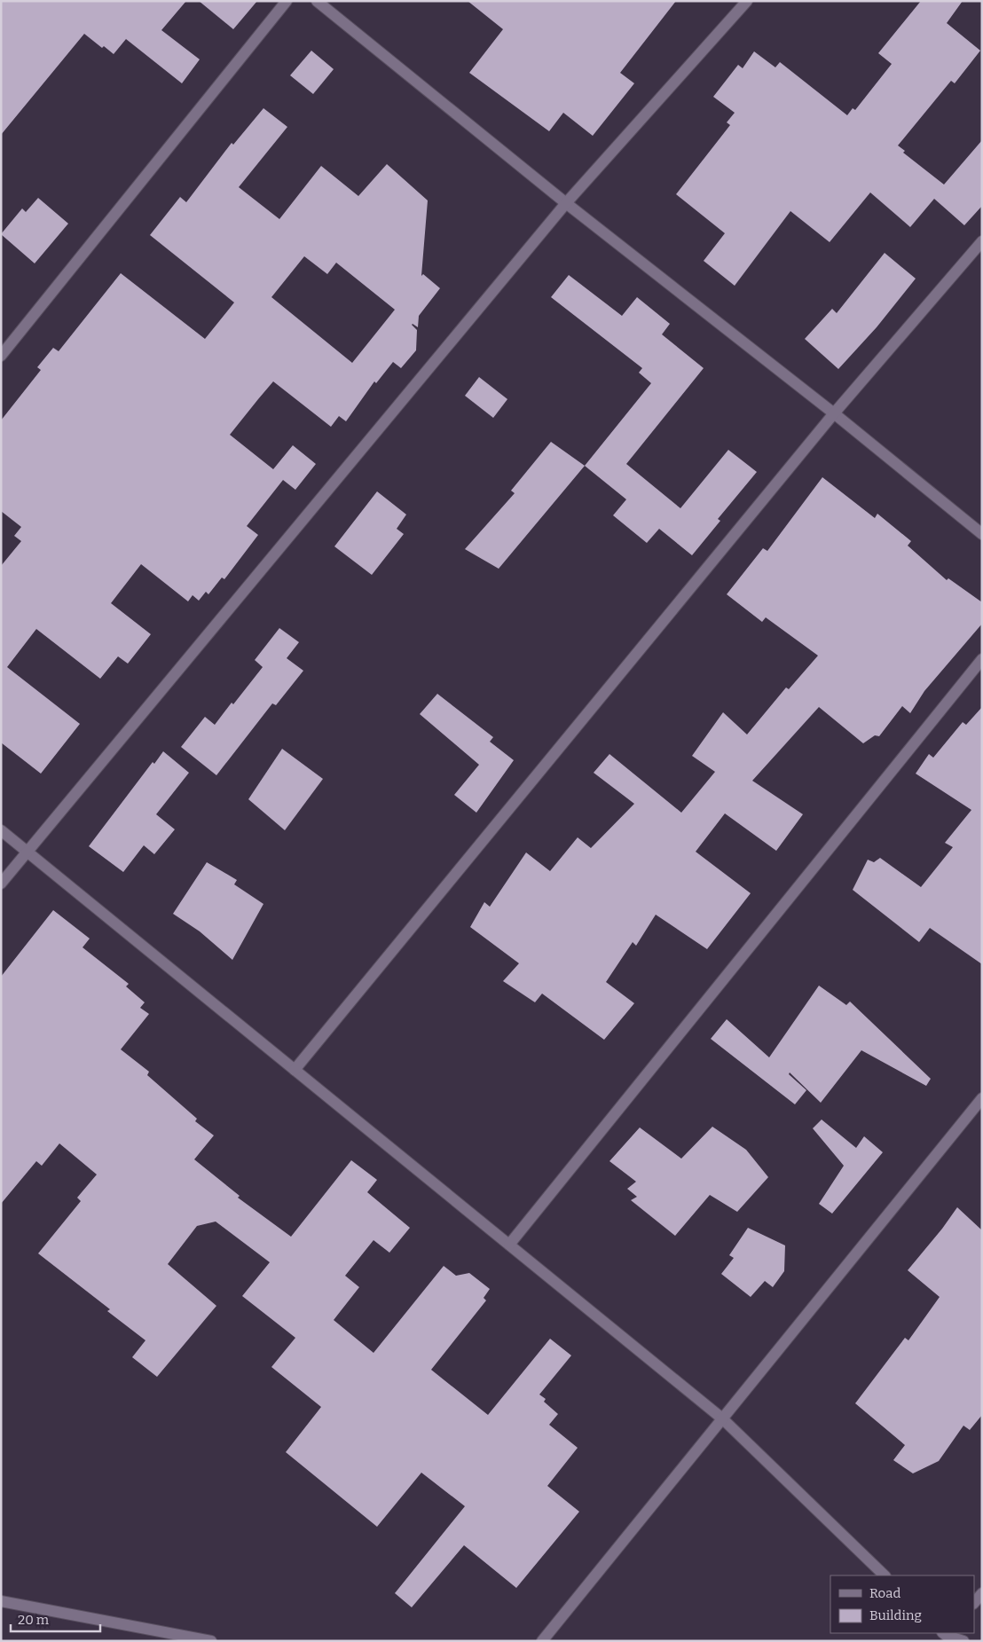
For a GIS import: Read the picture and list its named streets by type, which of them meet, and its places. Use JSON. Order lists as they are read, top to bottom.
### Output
{
  "legend": ["Road", "Building"],
  "scale_bar": "20 m"
}
